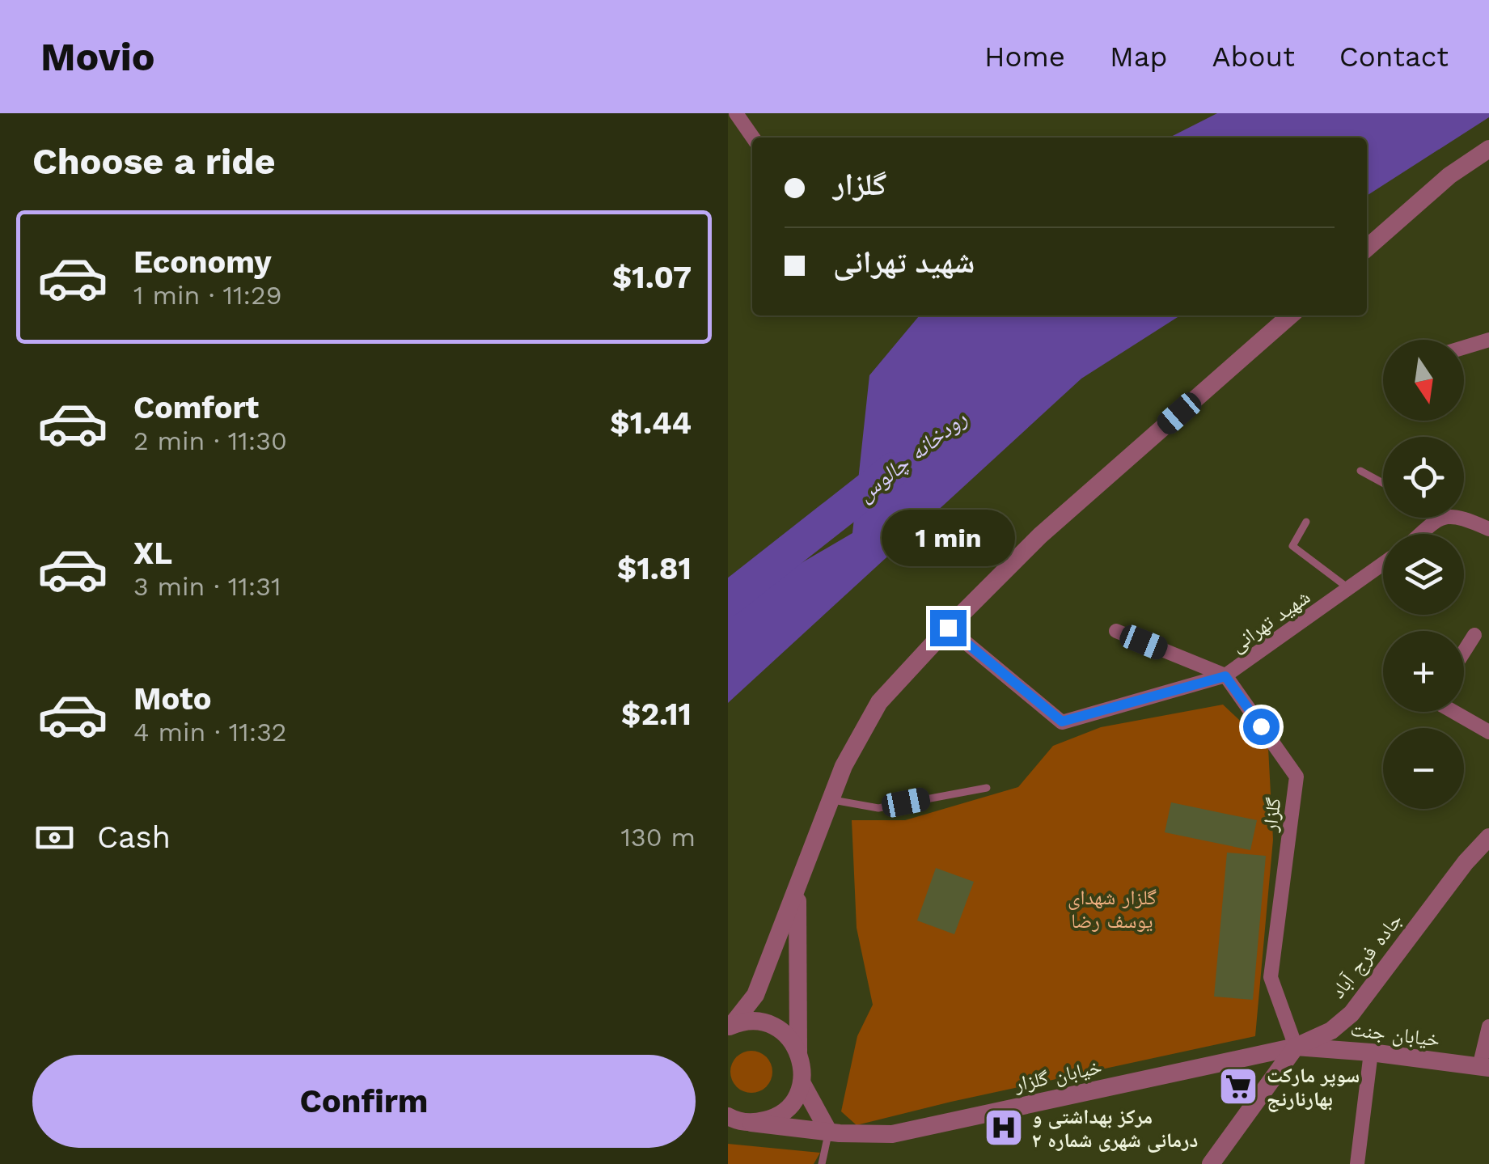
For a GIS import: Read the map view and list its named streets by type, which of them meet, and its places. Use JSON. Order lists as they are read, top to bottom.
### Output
{
  "streets": {
    "street": [
      "شهید تهرانی",
      "گلزار",
      "جاده فرج آباد",
      "خیابان جنت",
      "خیابان گلزار"
    ]
  },
  "crossings": [
    ["شهید تهرانی", "گلزار"],
    ["گلزار", "جاده فرج آباد"],
    ["گلزار", "خیابان جنت"],
    ["گلزار", "خیابان گلزار"],
    ["جاده فرج آباد", "خیابان جنت"],
    ["جاده فرج آباد", "خیابان گلزار"],
    ["خیابان جنت", "خیابان گلزار"]
  ],
  "water": ["رودخانه چالوس"],
  "parks": ["گلزار شهدای یوسف رضا"],
  "places": {
    "supermarket": ["سوپر مارکت بهارنارنج"],
    "hospital": ["مرکز بهداشتی و درمانی شهری شماره ۲"]
  },
  "north": "bottom",
  "page": {
    "header": "Movio",
    "nav": [
      "Home",
      "Map",
      "About",
      "Contact"
    ],
    "heading": "Choose a ride",
    "banner": ["گلزار", "شهید تهرانی"],
    "list": [
      {
        "name": "Economy",
        "note": "1 min · 11:29",
        "value": "$1.07"
      },
      {
        "name": "Comfort",
        "note": "2 min · 11:30",
        "value": "$1.44"
      },
      {
        "name": "XL",
        "note": "3 min · 11:31",
        "value": "$1.81"
      },
      {
        "name": "Moto",
        "note": "4 min · 11:32",
        "value": "$2.11"
      }
    ],
    "map_buttons": ["+", "−"],
    "bubble": "1 min",
    "pay": ["Cash", "130 m"],
    "buttons": "Confirm"
  }
}
